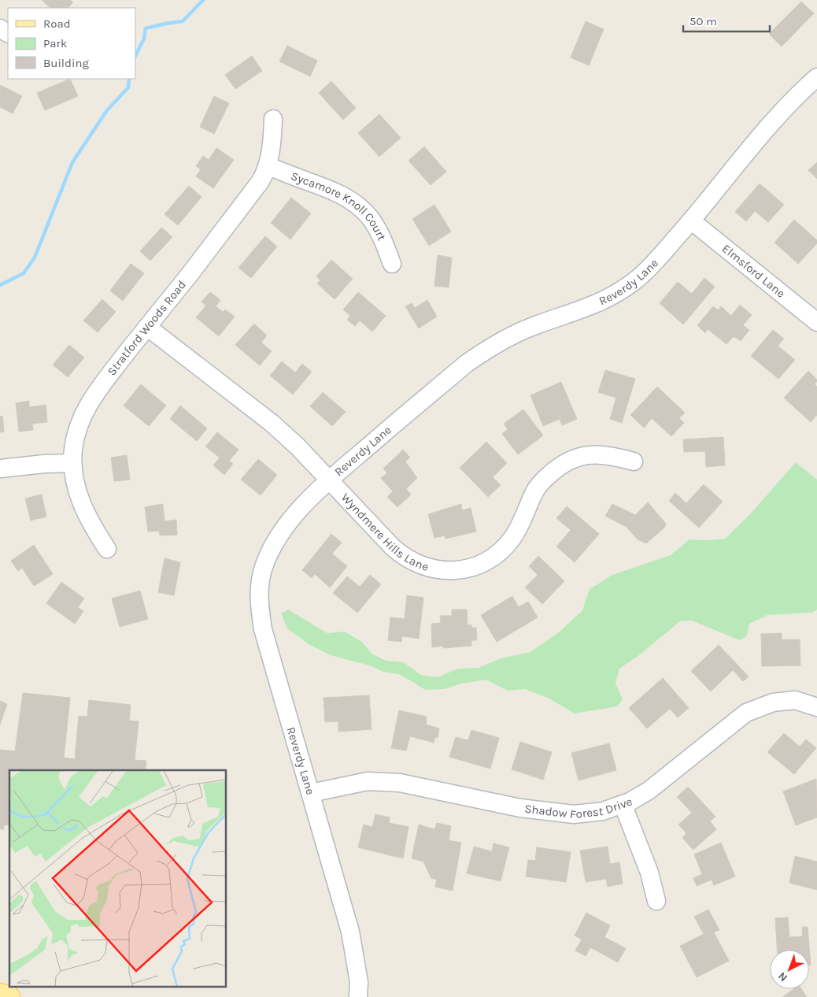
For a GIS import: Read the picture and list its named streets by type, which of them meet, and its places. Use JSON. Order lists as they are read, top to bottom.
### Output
{
  "streets": {
    "street": [
      "Sycamore Knoll Court",
      "Elmsford Lane",
      "Reverdy Lane",
      "Stratford Woods Road",
      "Wyndmere Hills Lane",
      "Shadow Forest Drive"
    ]
  },
  "crossings": [
    ["Sycamore Knoll Court", "Stratford Woods Road"],
    ["Elmsford Lane", "Reverdy Lane"],
    ["Reverdy Lane", "Wyndmere Hills Lane"],
    ["Reverdy Lane", "Shadow Forest Drive"],
    ["Stratford Woods Road", "Wyndmere Hills Lane"]
  ],
  "legend": ["Road", "Park", "Building"],
  "scale_bar": "50 m",
  "north": "bottom left"
}
